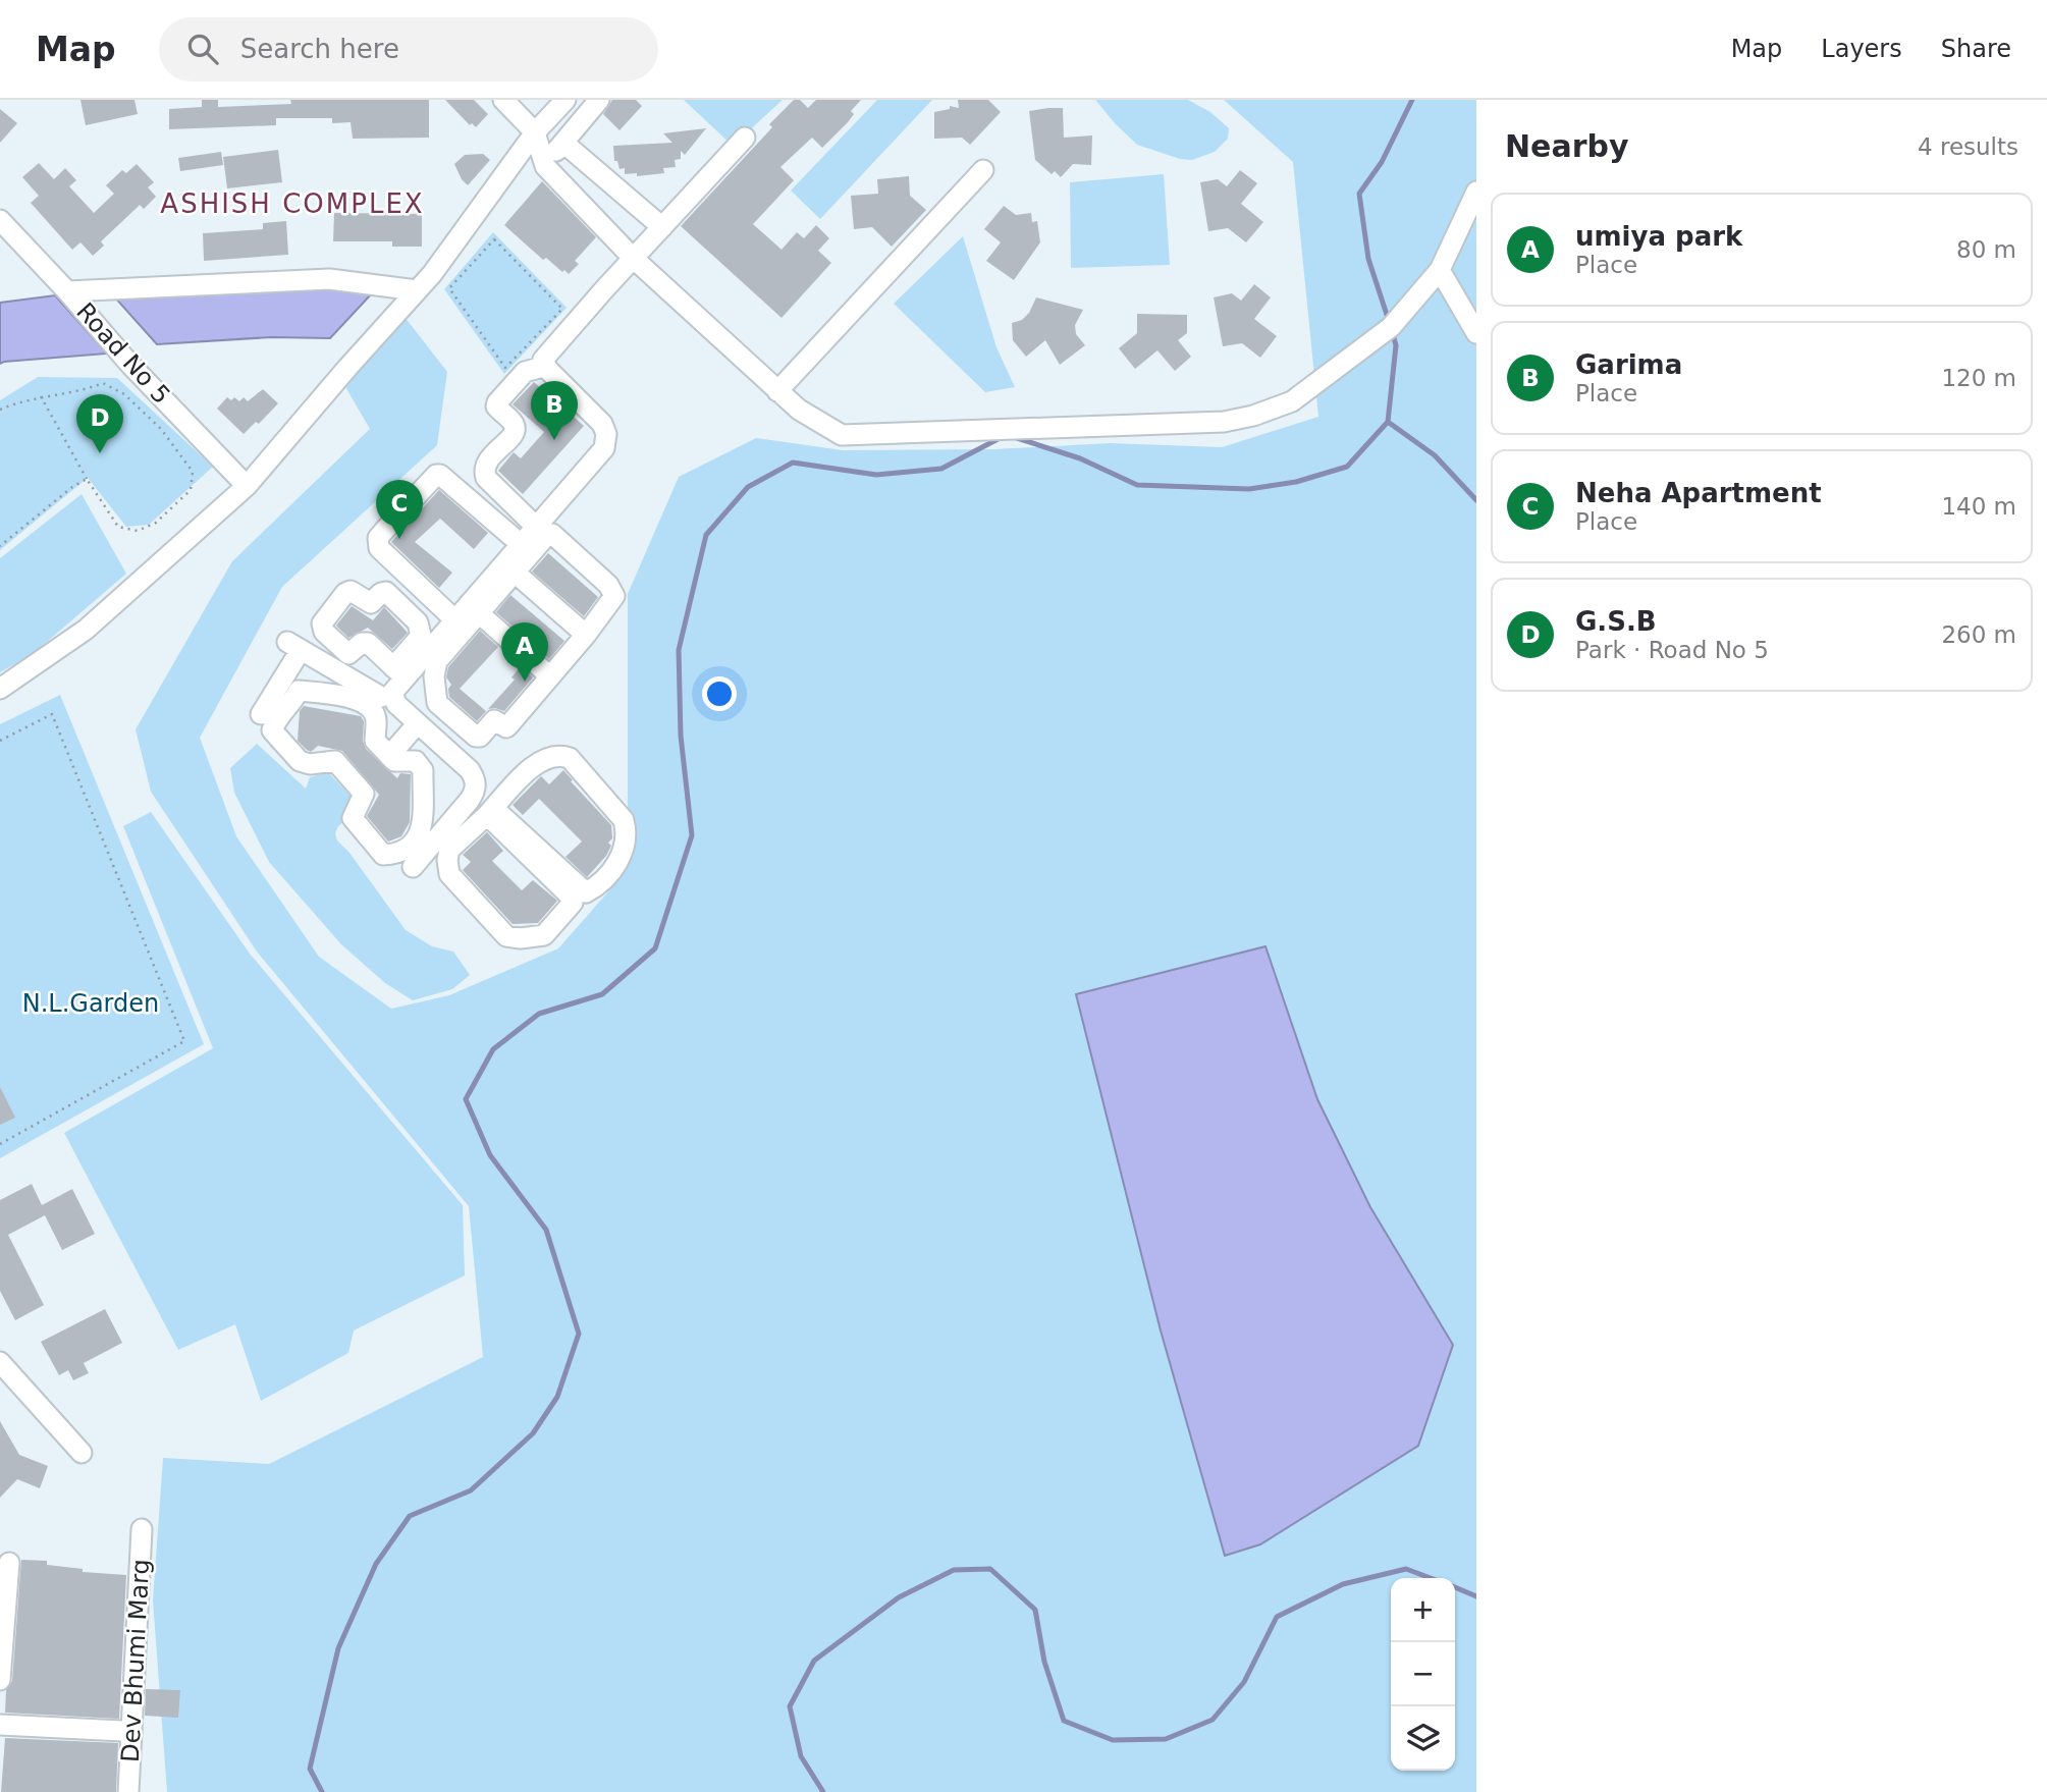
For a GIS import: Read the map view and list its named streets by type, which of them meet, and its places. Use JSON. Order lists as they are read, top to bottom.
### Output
{
  "streets": {
    "street": ["Road No 5", "Dev Bhumi Marg"]
  },
  "districts": ["ASHISH COMPLEX"],
  "parks": ["N.L.Garden"],
  "page": {
    "header": "Map",
    "search": "Search here",
    "nav": ["Map", "Layers", "Share"],
    "heading": ["Nearby", "4 results"],
    "list": [
      {
        "mark": "A",
        "name": "umiya park",
        "note": "Place",
        "value": "80 m"
      },
      {
        "mark": "B",
        "name": "Garima",
        "note": "Place",
        "value": "120 m"
      },
      {
        "mark": "C",
        "name": "Neha Apartment",
        "note": "Place",
        "value": "140 m"
      },
      {
        "mark": "D",
        "name": "G.S.B",
        "note": "Park · Road No 5",
        "value": "260 m"
      }
    ],
    "pins": [
      "B",
      "D",
      "C",
      "A"
    ],
    "map_buttons": ["+", "−"]
  }
}
